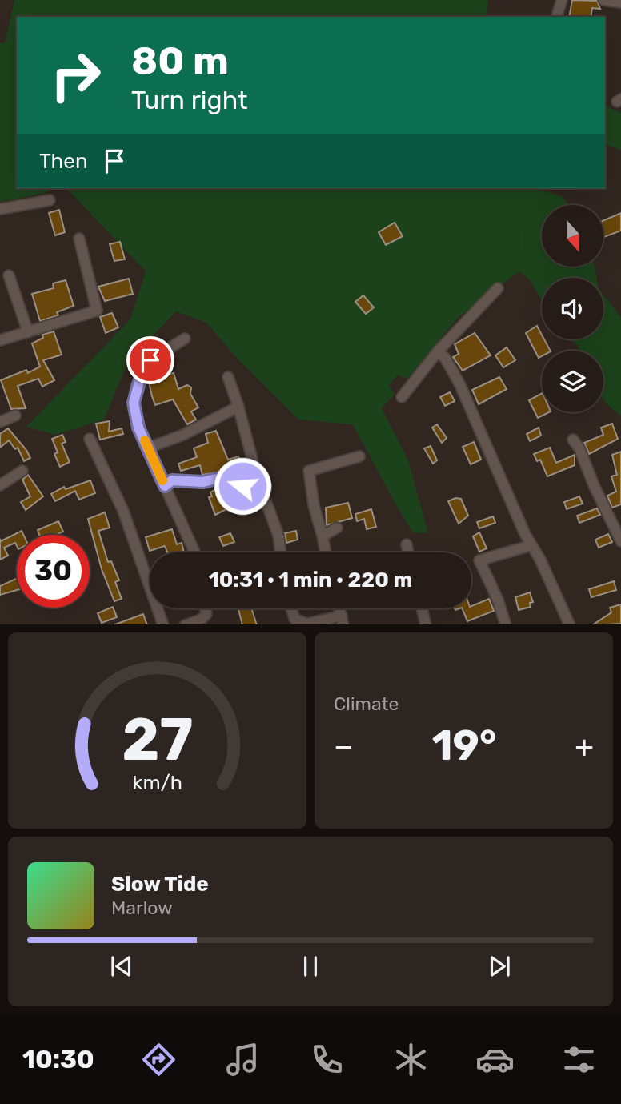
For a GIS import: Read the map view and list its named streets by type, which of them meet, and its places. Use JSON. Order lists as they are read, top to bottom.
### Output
{
  "north": "bottom",
  "page": {
    "turn": ["80 m", "Turn right"],
    "then": "Then",
    "limit": "30",
    "trip": "10:31 · 1 min · 220 m",
    "tile": "Climate",
    "heat": ["−", "19°", "+"],
    "song": ["Slow Tide", "Marlow"],
    "tabs": "10:30",
    "gauge": ["27", "km/h"]
  }
}
